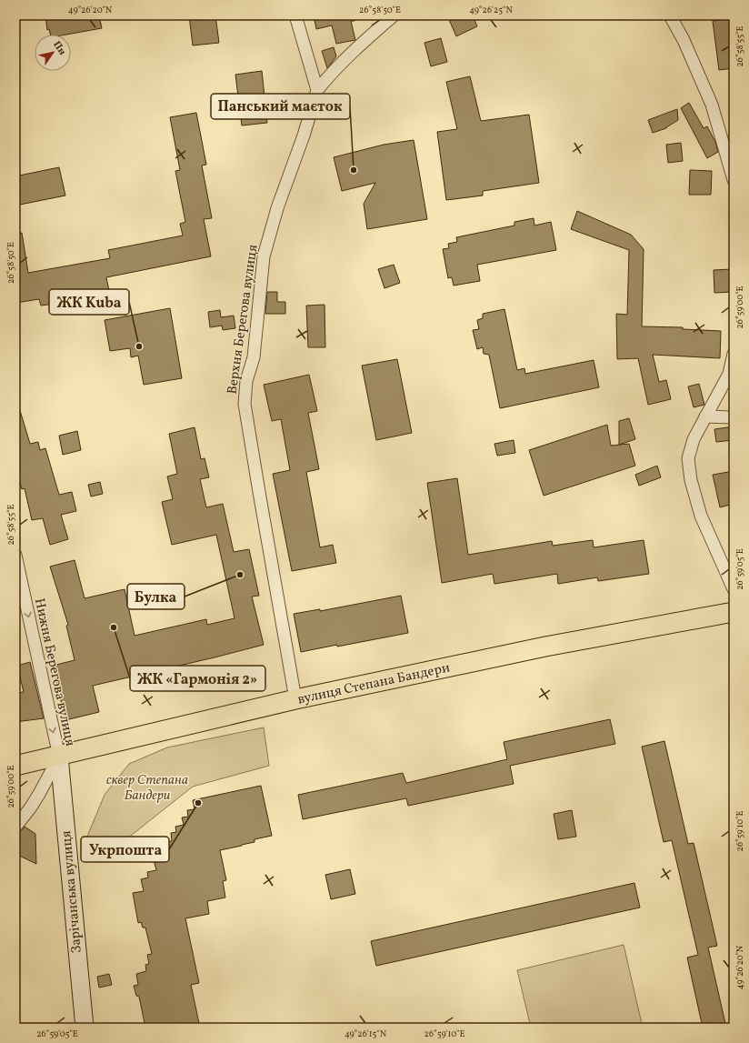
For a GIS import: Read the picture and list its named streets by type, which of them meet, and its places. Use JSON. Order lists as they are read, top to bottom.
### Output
{
  "streets": {
    "main road": ["вулиця Степана Бандери"],
    "street": ["Верхня Берегова вулиця", "Нижня Берегова вулиця", "Зарічанська вулиця"]
  },
  "crossings": [
    ["Верхня Берегова вулиця", "вулиця Степана Бандери"],
    ["Нижня Берегова вулиця", "вулиця Степана Бандери"],
    ["Нижня Берегова вулиця", "Зарічанська вулиця"],
    ["вулиця Степана Бандери", "Зарічанська вулиця"]
  ],
  "one_way": ["Нижня Берегова вулиця"],
  "parks": ["сквер Степана Бандери"],
  "places": [
    "Панський маєток",
    "ЖК Kuba",
    "Булка",
    "ЖК «Гармонія 2»",
    "Укрпошта"
  ],
  "north": "top right",
  "coordinates": [
    "49°26'20\"N",
    "26°58'50\"E",
    "49°26'25\"N",
    "26°58'55\"E",
    "26°59'00\"E",
    "26°59'05\"E",
    "26°59'10\"E",
    "49°26'15\"N"
  ]
}
